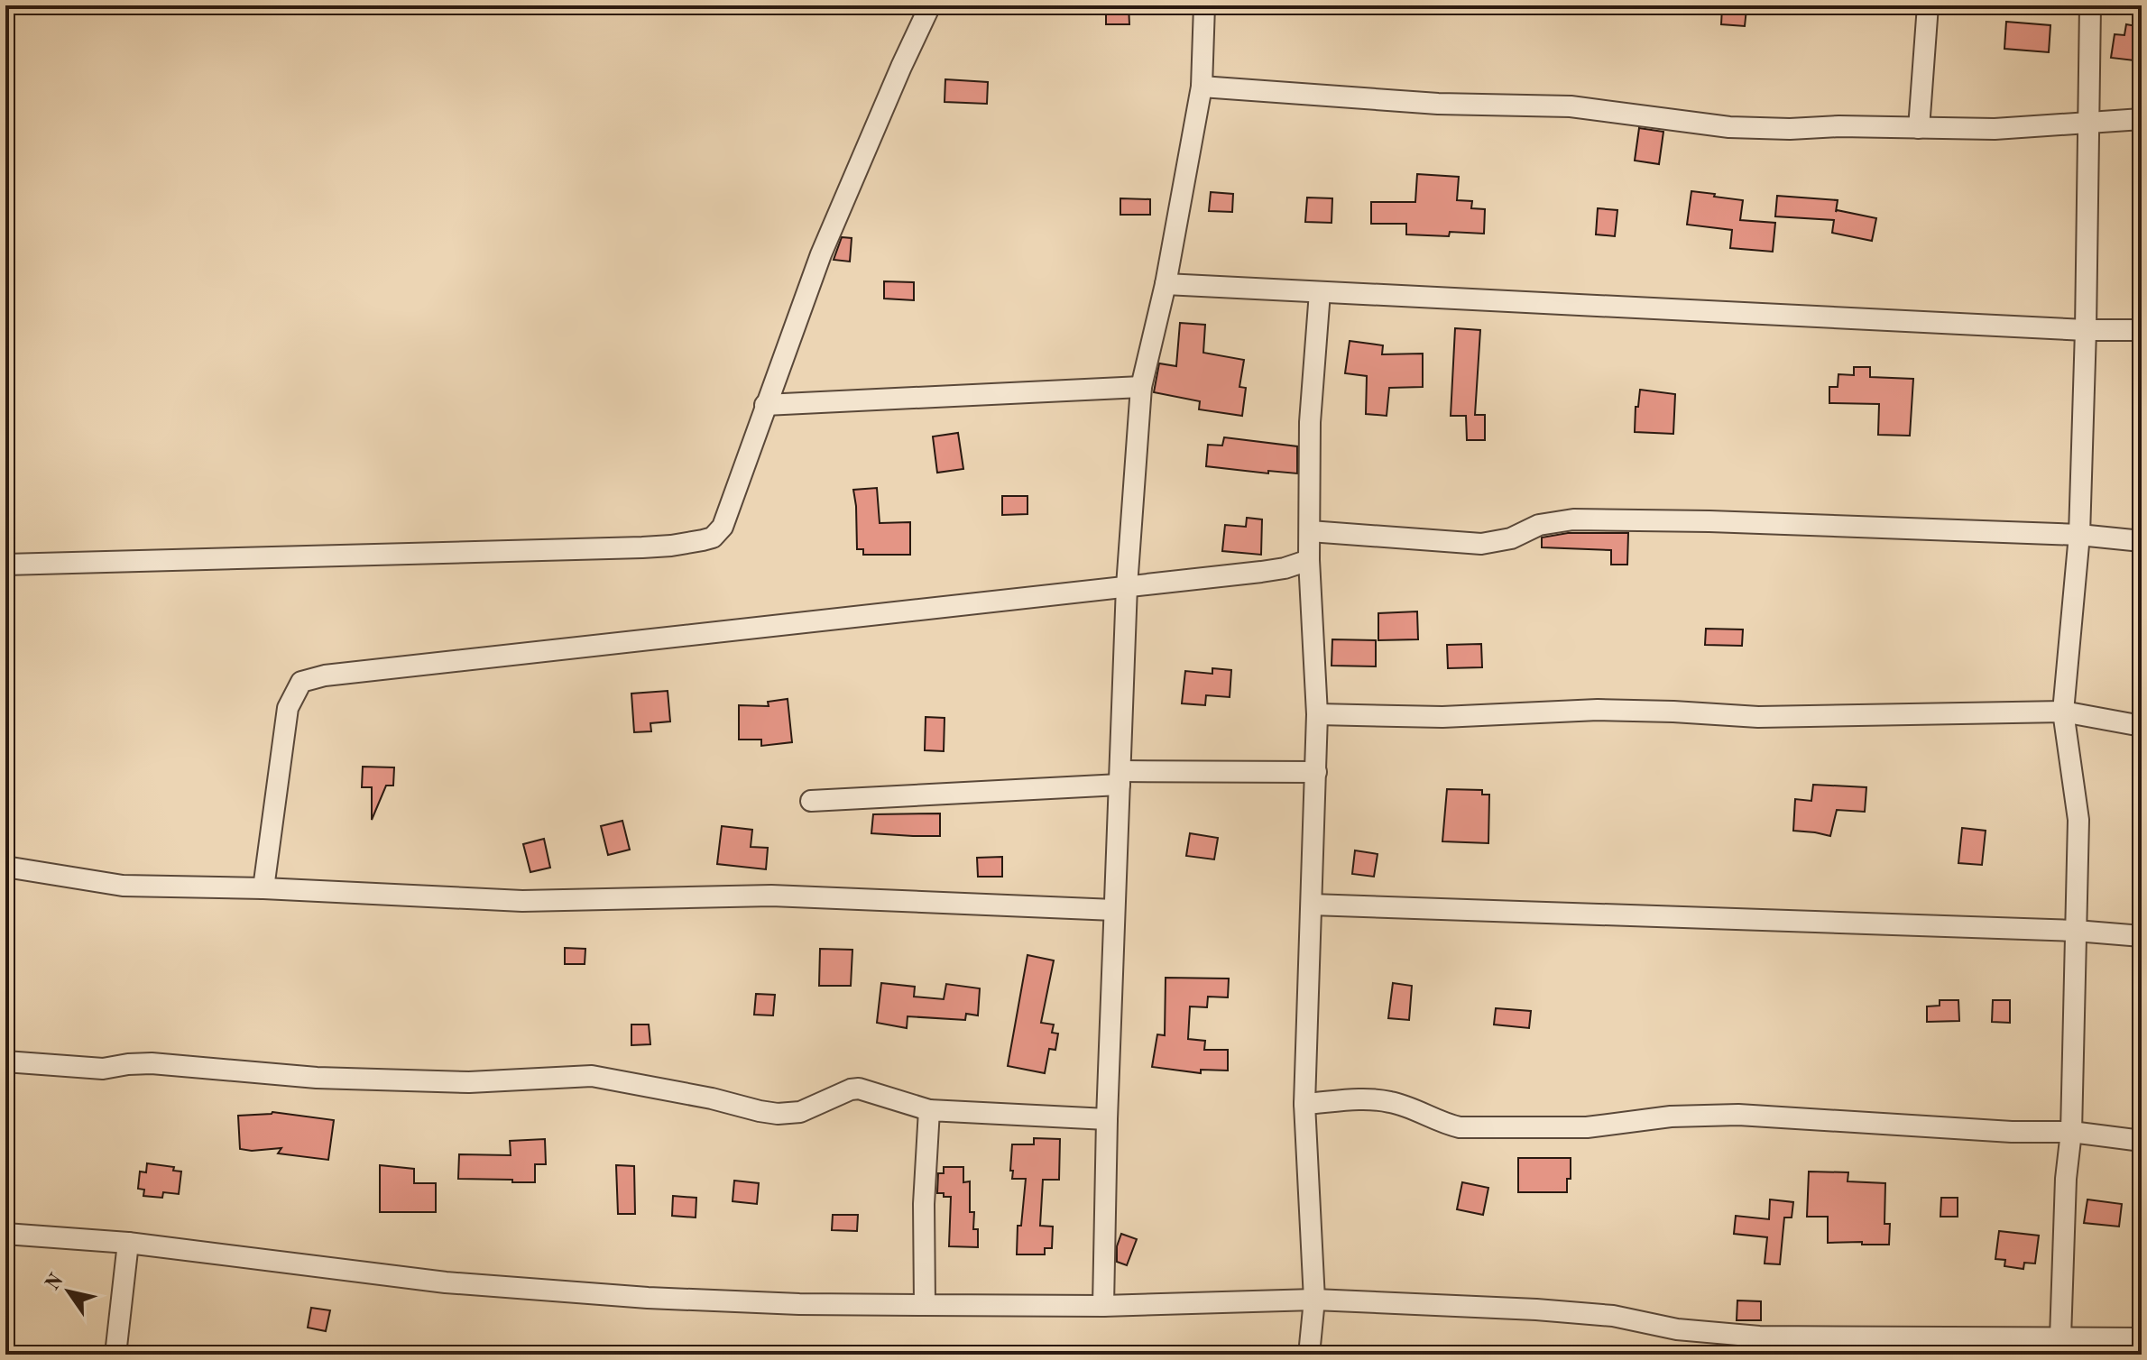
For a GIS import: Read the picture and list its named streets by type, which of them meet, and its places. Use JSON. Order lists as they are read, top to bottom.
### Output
{
  "north": "top left"
}
